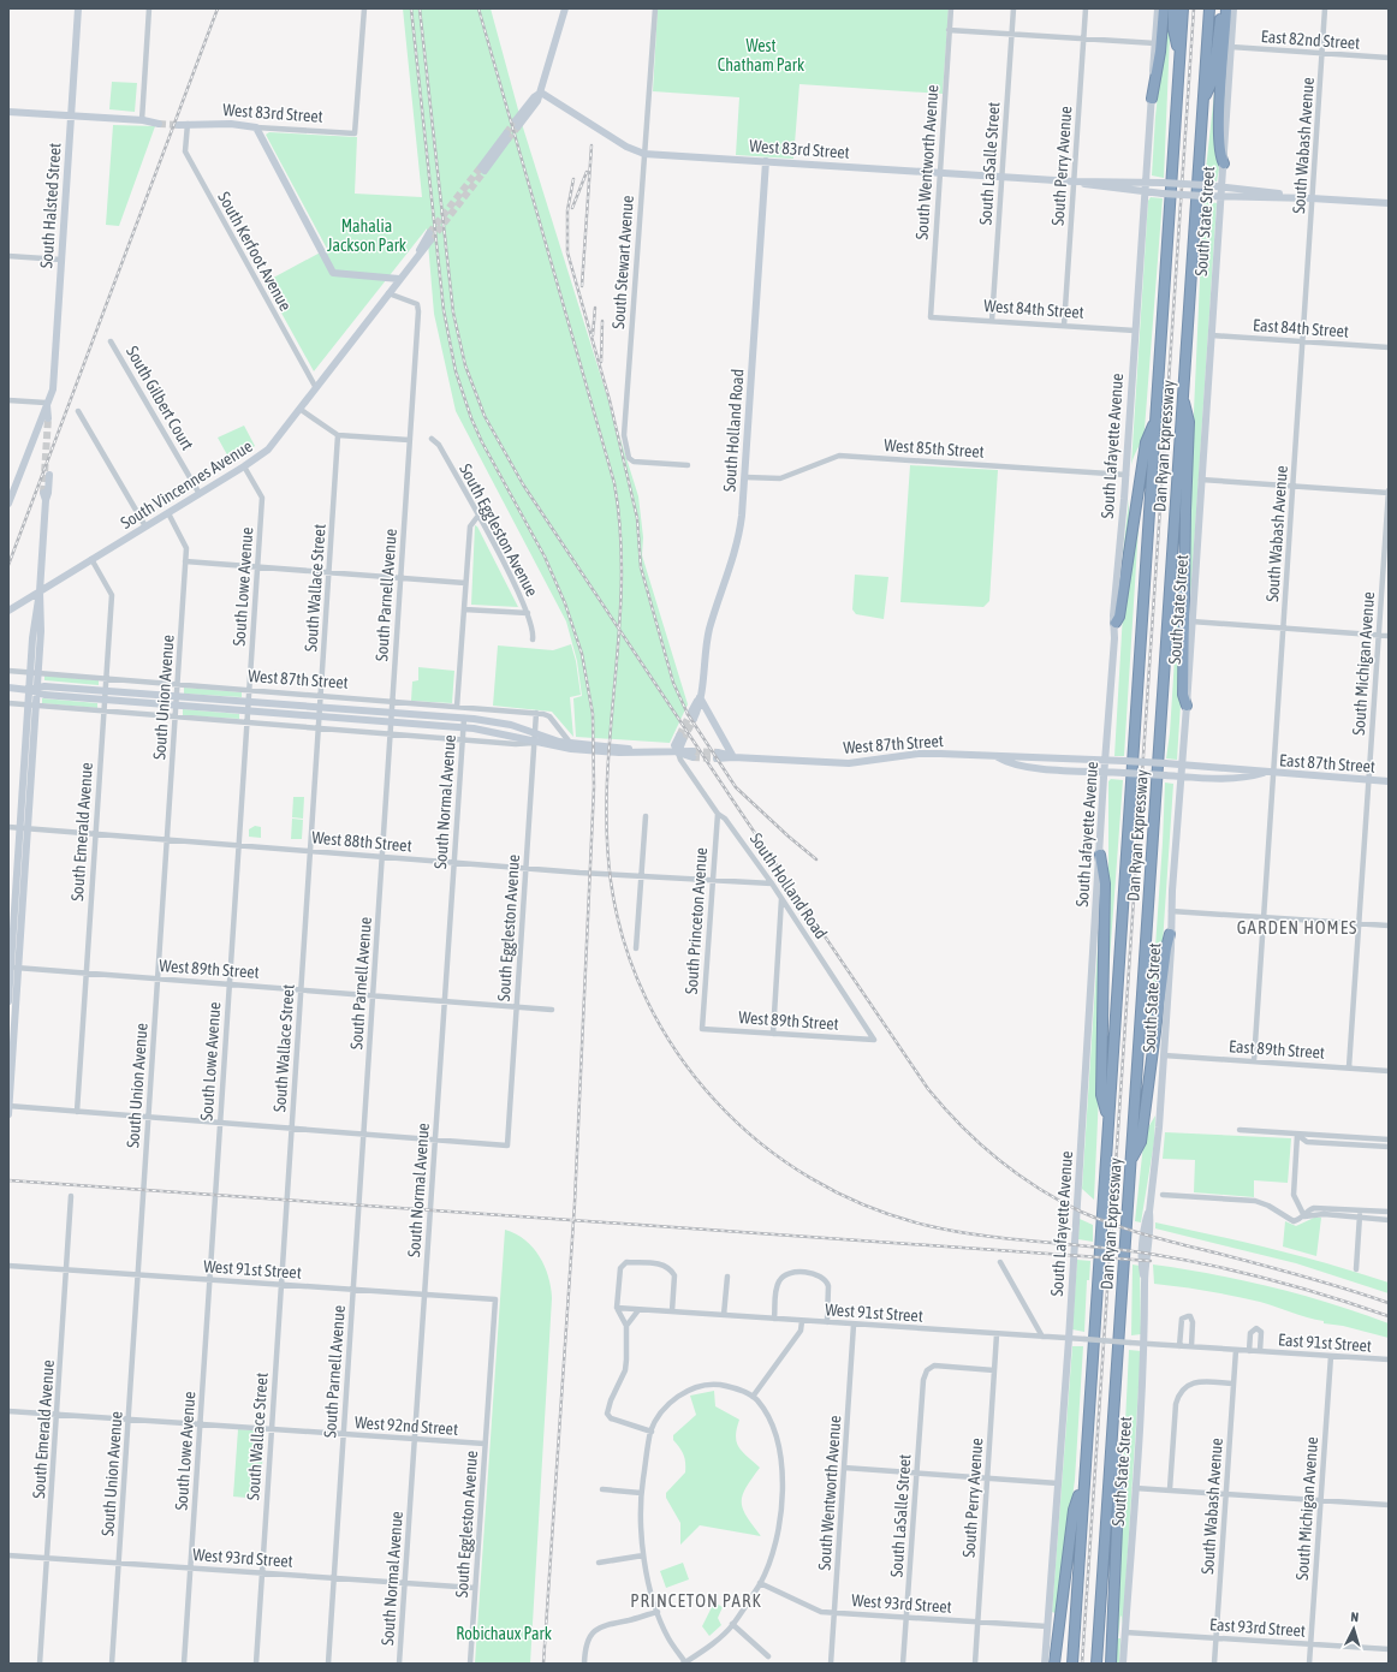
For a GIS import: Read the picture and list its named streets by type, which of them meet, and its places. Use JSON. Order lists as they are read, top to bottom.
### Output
{
  "streets": {
    "highway": ["Dan Ryan Expressway"],
    "main road": [
      "West 83rd Street",
      "South Halsted Street",
      "South State Street",
      "South Holland Road",
      "South Lafayette Avenue",
      "South Vincennes Avenue",
      "West 87th Street",
      "East 87th Street"
    ],
    "street": [
      "East 82nd Street",
      "South Wabash Avenue",
      "South Wentworth Avenue",
      "South LaSalle Street",
      "South Perry Avenue",
      "South Kerfoot Avenue",
      "South Stewart Avenue",
      "West 84th Street",
      "East 84th Street",
      "South Gilbert Court",
      "West 85th Street",
      "South Eggleston Avenue",
      "South Lowe Avenue",
      "South Wallace Street",
      "South Parnell Avenue",
      "South Michigan Avenue",
      "South Union Avenue",
      "South Normal Avenue",
      "South Emerald Avenue",
      "West 88th Street",
      "South Princeton Avenue",
      "West 89th Street",
      "East 89th Street",
      "West 91st Street",
      "East 91st Street",
      "West 92nd Street",
      "West 93rd Street",
      "East 93rd Street"
    ]
  },
  "crossings": [
    ["East 82nd Street", "South Wabash Avenue"],
    ["East 82nd Street", "South State Street"],
    ["West 83rd Street", "South Wabash Avenue"],
    ["West 83rd Street", "South Wentworth Avenue"],
    ["West 83rd Street", "South LaSalle Street"],
    ["West 83rd Street", "South Perry Avenue"],
    ["West 83rd Street", "South State Street"],
    ["West 83rd Street", "South Kerfoot Avenue"],
    ["West 83rd Street", "South Stewart Avenue"],
    ["West 83rd Street", "South Holland Road"],
    ["West 83rd Street", "South Lafayette Avenue"],
    ["South Wabash Avenue", "East 84th Street"],
    ["South Wabash Avenue", "East 87th Street"],
    ["South Wabash Avenue", "East 89th Street"],
    ["South Wabash Avenue", "East 91st Street"],
    ["South Wabash Avenue", "East 93rd Street"],
    ["South Wentworth Avenue", "West 84th Street"],
    ["South Wentworth Avenue", "West 91st Street"],
    ["South Wentworth Avenue", "West 93rd Street"],
    ["South LaSalle Street", "South Perry Avenue"],
    ["South LaSalle Street", "West 84th Street"],
    ["South LaSalle Street", "West 93rd Street"],
    ["South Perry Avenue", "West 84th Street"],
    ["South Perry Avenue", "West 91st Street"],
    ["South Perry Avenue", "West 93rd Street"],
    ["South State Street", "East 84th Street"],
    ["South State Street", "West 87th Street"],
    ["South State Street", "East 87th Street"],
    ["South State Street", "East 89th Street"],
    ["South State Street", "East 91st Street"],
    ["South State Street", "East 93rd Street"],
    ["South Kerfoot Avenue", "South Vincennes Avenue"],
    ["West 84th Street", "South Lafayette Avenue"],
    ["South Gilbert Court", "South Vincennes Avenue"],
    ["South Holland Road", "West 85th Street"],
    ["South Holland Road", "West 87th Street"],
    ["South Holland Road", "West 88th Street"],
    ["South Holland Road", "South Princeton Avenue"],
    ["South Holland Road", "West 89th Street"],
    ["South Lafayette Avenue", "West 85th Street"],
    ["South Lafayette Avenue", "West 87th Street"],
    ["South Lafayette Avenue", "West 91st Street"],
    ["South Lafayette Avenue", "West 93rd Street"],
    ["South Vincennes Avenue", "South Lowe Avenue"],
    ["South Vincennes Avenue", "South Parnell Avenue"],
    ["South Vincennes Avenue", "South Union Avenue"],
    ["South Vincennes Avenue", "South Emerald Avenue"],
    ["South Eggleston Avenue", "West 87th Street"],
    ["South Eggleston Avenue", "South Normal Avenue"],
    ["South Eggleston Avenue", "West 88th Street"],
    ["South Eggleston Avenue", "West 89th Street"],
    ["South Eggleston Avenue", "West 91st Street"],
    ["South Eggleston Avenue", "West 92nd Street"],
    ["South Eggleston Avenue", "West 93rd Street"],
    ["South Lowe Avenue", "West 87th Street"],
    ["South Lowe Avenue", "West 88th Street"],
    ["South Lowe Avenue", "West 89th Street"],
    ["South Lowe Avenue", "West 91st Street"],
    ["South Lowe Avenue", "West 92nd Street"],
    ["South Lowe Avenue", "West 93rd Street"],
    ["South Wallace Street", "West 87th Street"],
    ["South Wallace Street", "West 88th Street"],
    ["South Wallace Street", "West 89th Street"],
    ["South Wallace Street", "West 91st Street"],
    ["South Wallace Street", "West 92nd Street"],
    ["South Wallace Street", "West 93rd Street"],
    ["South Parnell Avenue", "West 87th Street"],
    ["South Parnell Avenue", "West 88th Street"],
    ["South Parnell Avenue", "West 89th Street"],
    ["South Parnell Avenue", "West 91st Street"],
    ["South Parnell Avenue", "West 92nd Street"],
    ["South Parnell Avenue", "West 93rd Street"],
    ["South Michigan Avenue", "East 87th Street"],
    ["South Michigan Avenue", "East 89th Street"],
    ["South Michigan Avenue", "East 91st Street"],
    ["South Michigan Avenue", "East 93rd Street"],
    ["West 87th Street", "South Union Avenue"],
    ["West 87th Street", "East 87th Street"],
    ["West 87th Street", "South Normal Avenue"],
    ["West 87th Street", "South Emerald Avenue"],
    ["South Union Avenue", "West 88th Street"],
    ["South Union Avenue", "West 89th Street"],
    ["South Union Avenue", "West 91st Street"],
    ["South Union Avenue", "West 92nd Street"],
    ["South Union Avenue", "West 93rd Street"],
    ["South Normal Avenue", "West 88th Street"],
    ["South Normal Avenue", "West 89th Street"],
    ["South Normal Avenue", "West 91st Street"],
    ["South Normal Avenue", "West 92nd Street"],
    ["South Normal Avenue", "West 93rd Street"],
    ["South Emerald Avenue", "West 88th Street"],
    ["South Emerald Avenue", "West 89th Street"],
    ["South Emerald Avenue", "West 91st Street"],
    ["South Emerald Avenue", "West 92nd Street"],
    ["South Emerald Avenue", "West 93rd Street"],
    ["West 88th Street", "South Princeton Avenue"],
    ["South Princeton Avenue", "West 89th Street"],
    ["West 91st Street", "East 91st Street"]
  ],
  "districts": ["GARDEN HOMES", "PRINCETON PARK"],
  "parks": ["West Chatham Park", "Mahalia Jackson Park", "Robichaux Park"],
  "north": "top"
}
